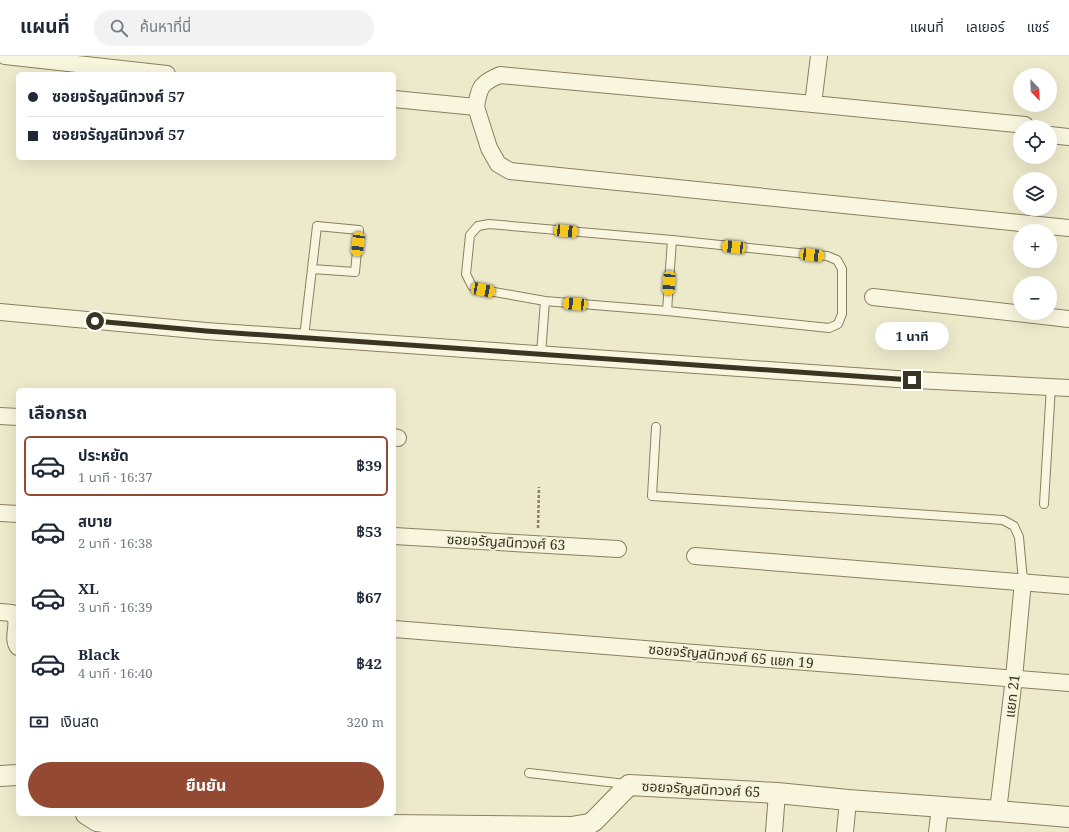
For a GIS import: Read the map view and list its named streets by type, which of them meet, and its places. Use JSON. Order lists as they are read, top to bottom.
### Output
{
  "streets": {
    "street": [
      "ซอยจรัญสนิทวงศ์ 63",
      "ซอยจรัญสนิทวงศ์ 65 แยก 19",
      "แยก 21",
      "ซอยจรัญสนิทวงศ์ 65"
    ]
  },
  "crossings": [
    ["ซอยจรัญสนิทวงศ์ 65 แยก 19", "แยก 21"],
    ["แยก 21", "ซอยจรัญสนิทวงศ์ 65"]
  ],
  "north": "bottom right",
  "page": {
    "header": "แผนที่",
    "search": "ค้นหาที่นี่",
    "nav": ["แผนที่", "เลเยอร์", "แชร์"],
    "map_buttons": ["+", "−"],
    "banner": ["ซอยจรัญสนิทวงศ์ 57", "ซอยจรัญสนิทวงศ์ 57"],
    "bubble": "1 นาที",
    "heading": "เลือกรถ",
    "list": [
      {
        "name": "ประหยัด",
        "note": "1 นาที · 16:37",
        "value": "฿39"
      },
      {
        "name": "สบาย",
        "note": "2 นาที · 16:38",
        "value": "฿53"
      },
      {
        "name": "XL",
        "note": "3 นาที · 16:39",
        "value": "฿67"
      },
      {
        "name": "Black",
        "note": "4 นาที · 16:40",
        "value": "฿42"
      }
    ],
    "pay": ["เงินสด", "320 m"],
    "buttons": "ยืนยัน"
  }
}
